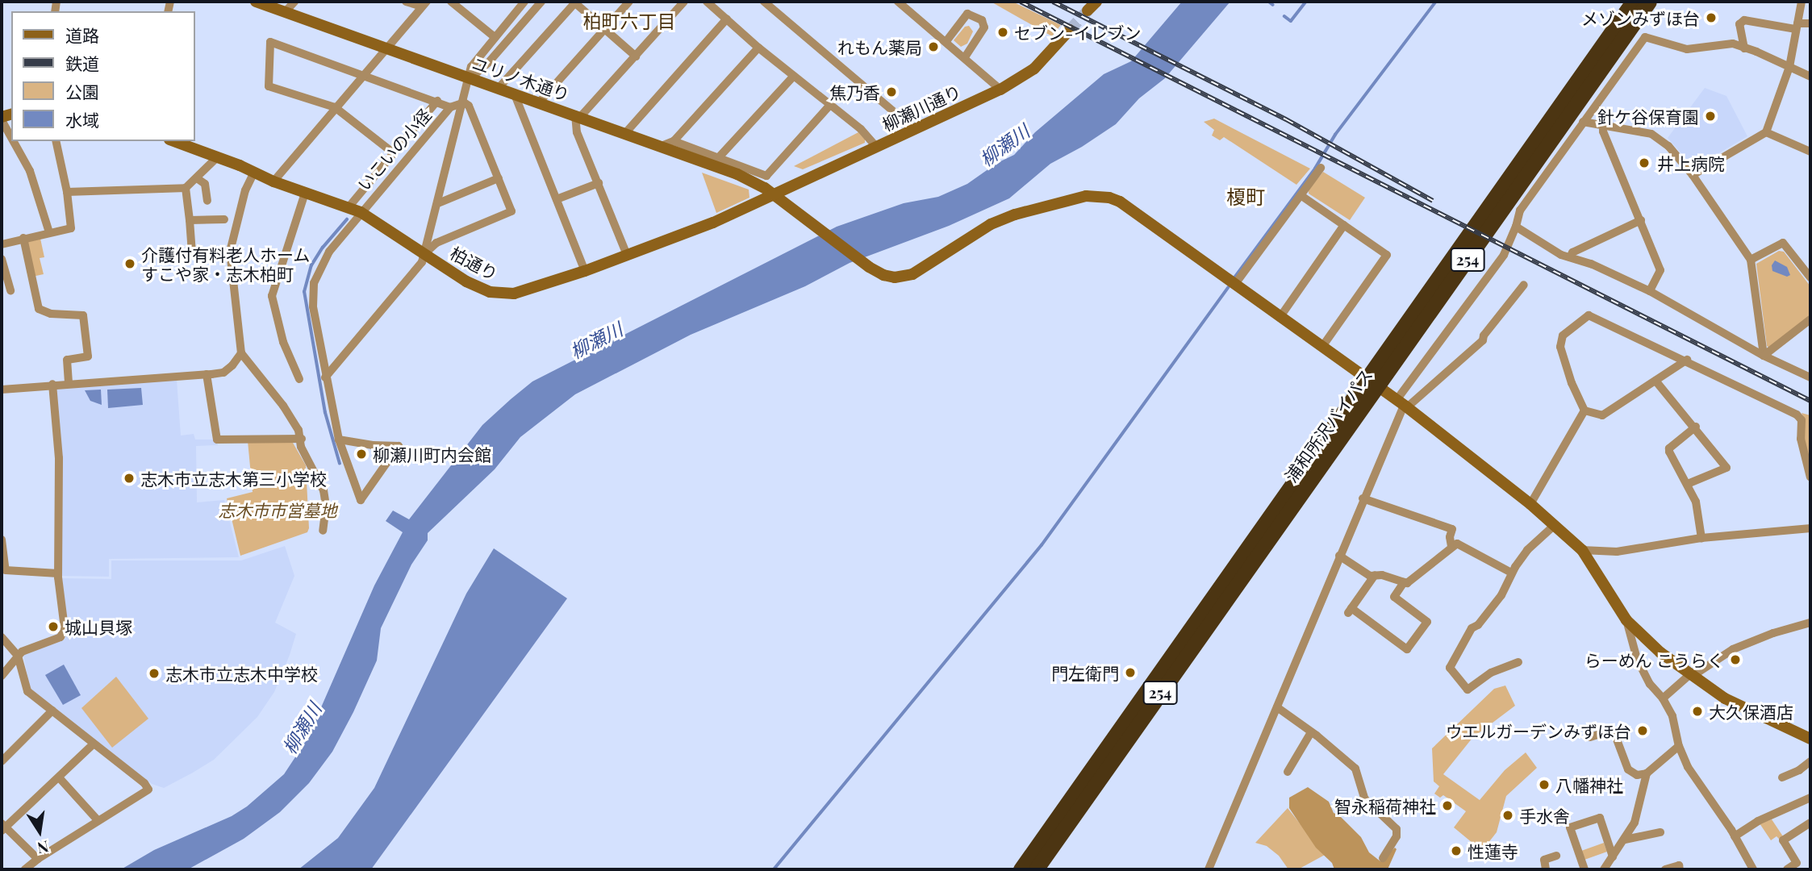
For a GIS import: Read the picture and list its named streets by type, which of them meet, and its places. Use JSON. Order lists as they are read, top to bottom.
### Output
{
  "streets": {
    "highway": ["254", "浦和所沢バイパス"],
    "street": [
      "ユリノ木通り",
      "柳瀬川通り",
      "いこいの小径",
      "柏通り"
    ]
  },
  "crossings": [
    ["ユリノ木通り", "柳瀬川通り"],
    ["ユリノ木通り", "柏通り"],
    ["ユリノ木通り", "浦和所沢バイパス"],
    ["柳瀬川通り", "柏通り"],
    ["いこいの小径", "柏通り"]
  ],
  "districts": ["柏町六丁目", "榎町"],
  "water": ["柳瀬川"],
  "parks": ["志木市市営墓地"],
  "places": [
    "メゾンみずほ台",
    "セブン-イレブン",
    "れもん薬局",
    "焦乃香",
    "針ケ谷保育園",
    "井上病院",
    "介護付有料老人ホーム すこや家・志木柏町",
    "柳瀬川町内会館",
    "志木市立志木第三小学校",
    "城山貝塚",
    "らーめん こうらく",
    "門左衛門",
    "志木市立志木中学校",
    "大久保酒店",
    "ウエルガーデンみずほ台",
    "八幡神社",
    "智永稲荷神社",
    "手水舎",
    "性蓮寺"
  ],
  "legend": [
    "道路",
    "鉄道",
    "公園",
    "水域"
  ],
  "north": "bottom"
}
